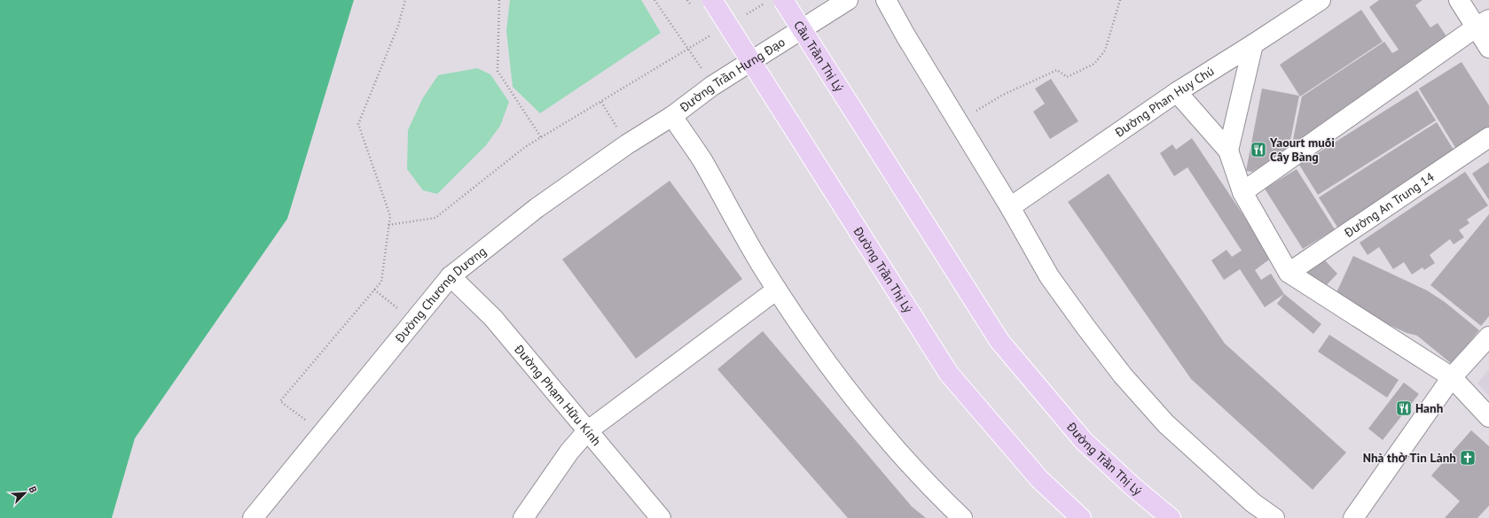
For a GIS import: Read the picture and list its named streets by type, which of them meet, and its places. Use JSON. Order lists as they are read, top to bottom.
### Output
{
  "streets": {
    "main road": ["Cầu Trần Thị Lý", "Đường Trần Thị Lý"],
    "street": [
      "Đường Trần Hưng Đạo",
      "Đường Phan Huy Chú",
      "Đường An Trung 14",
      "Đường Chương Dương",
      "Đường Phạm Hữu Kính"
    ]
  },
  "crossings": [
    ["Cầu Trần Thị Lý", "Đường Trần Thị Lý"],
    ["Đường Trần Hưng Đạo", "Đường Chương Dương"],
    ["Đường Chương Dương", "Đường Phạm Hữu Kính"]
  ],
  "places": {
    "restaurant": ["Yaourt muối Cây Bàng", "Hanh"],
    "church": ["Nhà thờ Tin Lành"]
  },
  "north": "top right"
}
